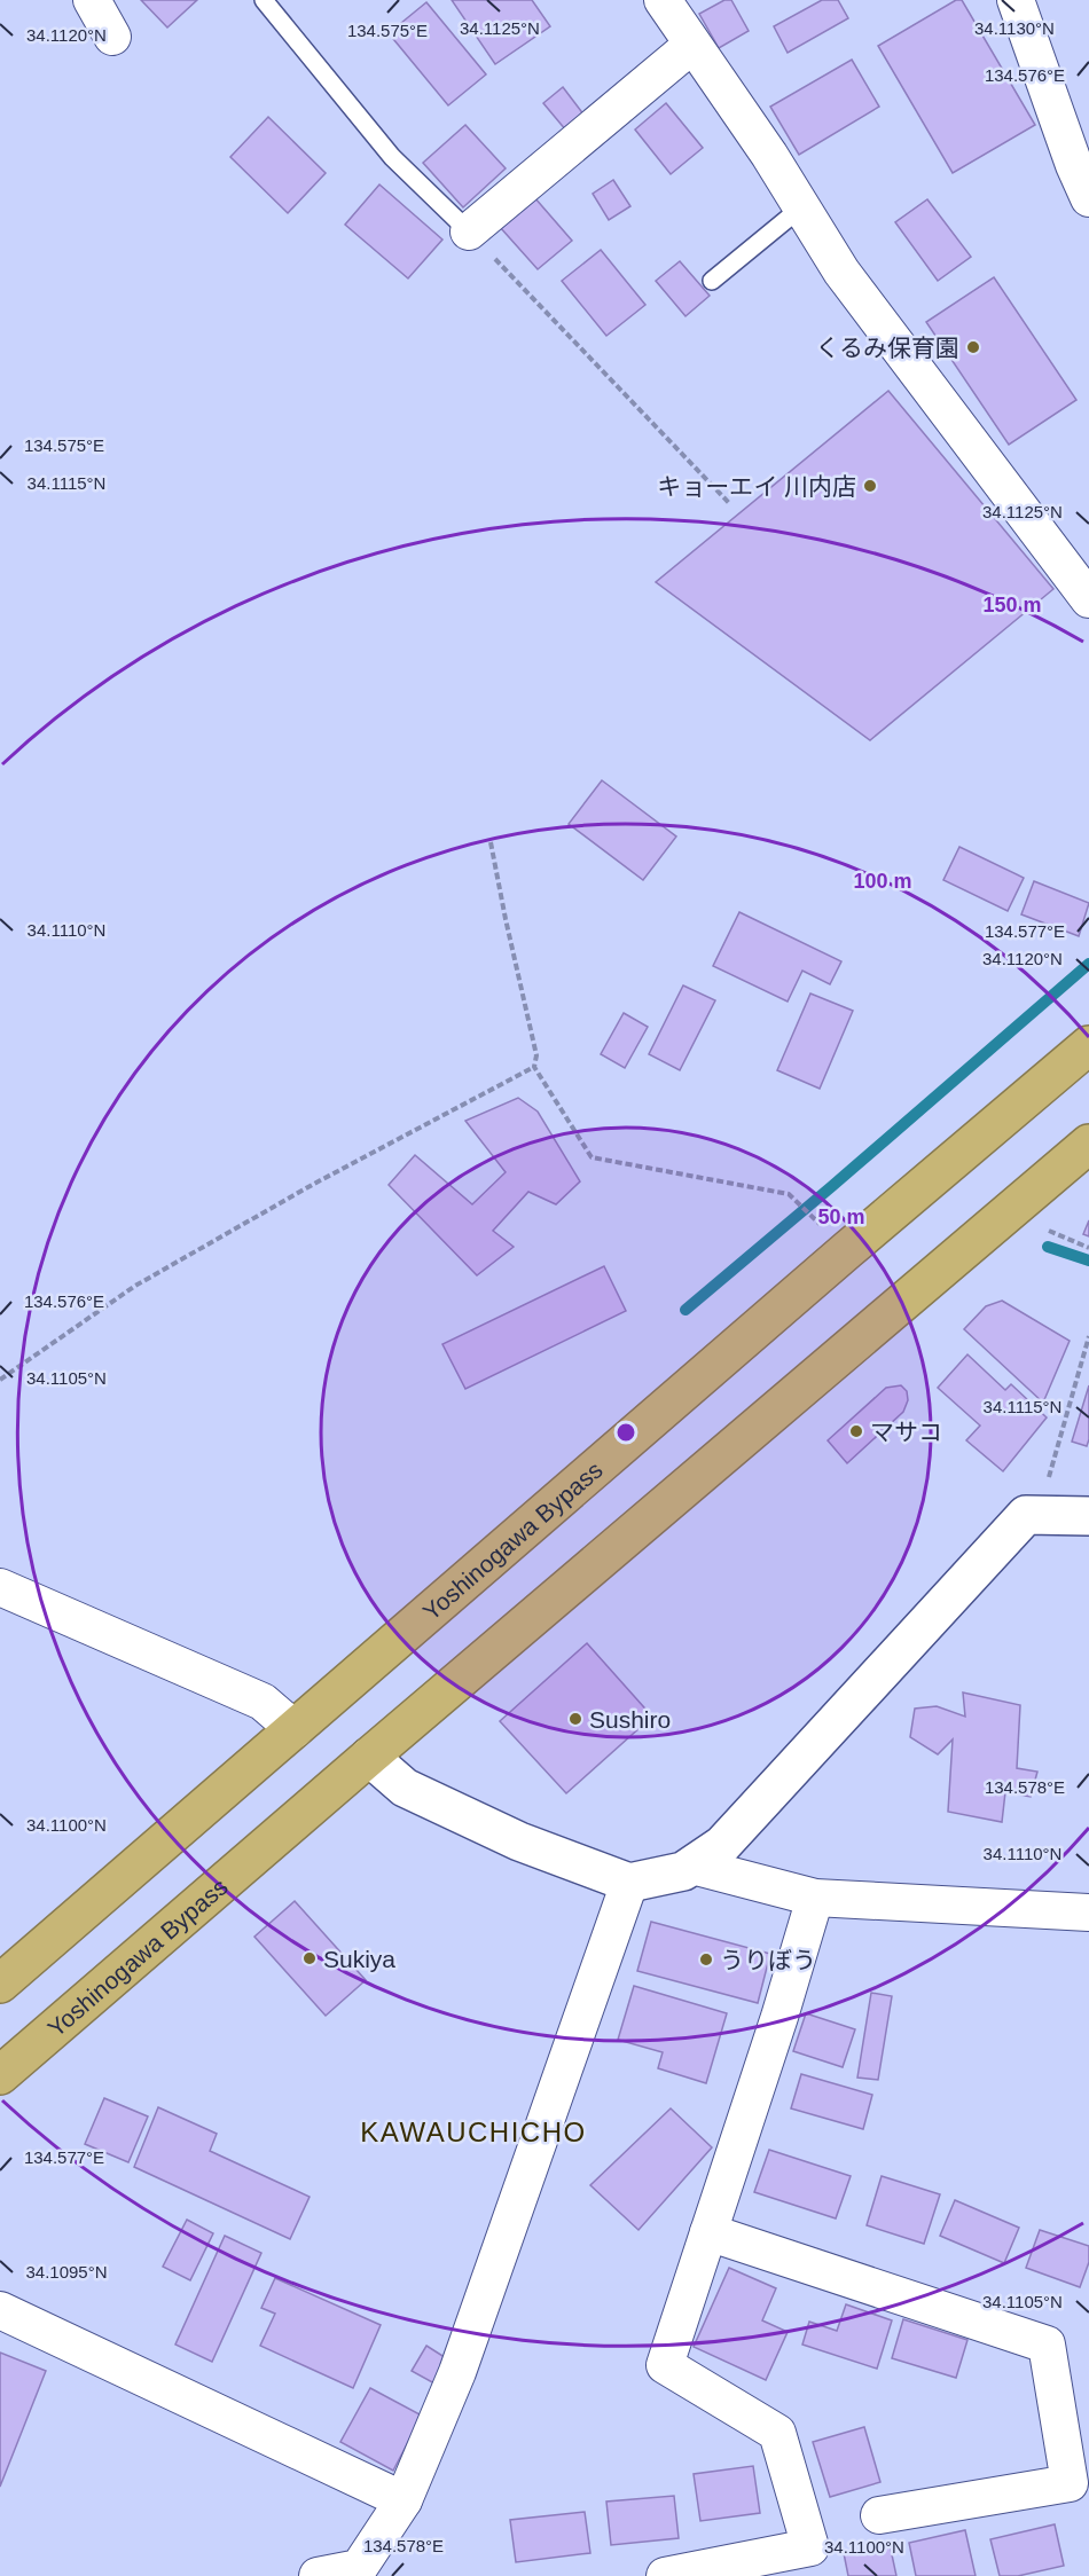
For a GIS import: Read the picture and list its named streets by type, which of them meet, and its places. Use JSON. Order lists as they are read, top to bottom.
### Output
{
  "streets": {
    "highway": ["Yoshinogawa Bypass"]
  },
  "districts": ["KAWAUCHICHO"],
  "places": [
    "くるみ保育園",
    "キョーエイ 川内店",
    "マサコ",
    "Sushiro",
    "Sukiya",
    "うりぼう"
  ],
  "coordinates": [
    "34.1125°N",
    "34.1130°N",
    "134.575°E",
    "34.1120°N",
    "134.576°E",
    "34.1115°N",
    "34.1110°N",
    "134.577°E",
    "34.1105°N",
    "134.578°E",
    "34.1100°N",
    "34.1095°N"
  ],
  "rings": ["150 m", "100 m", "50 m"]
}
